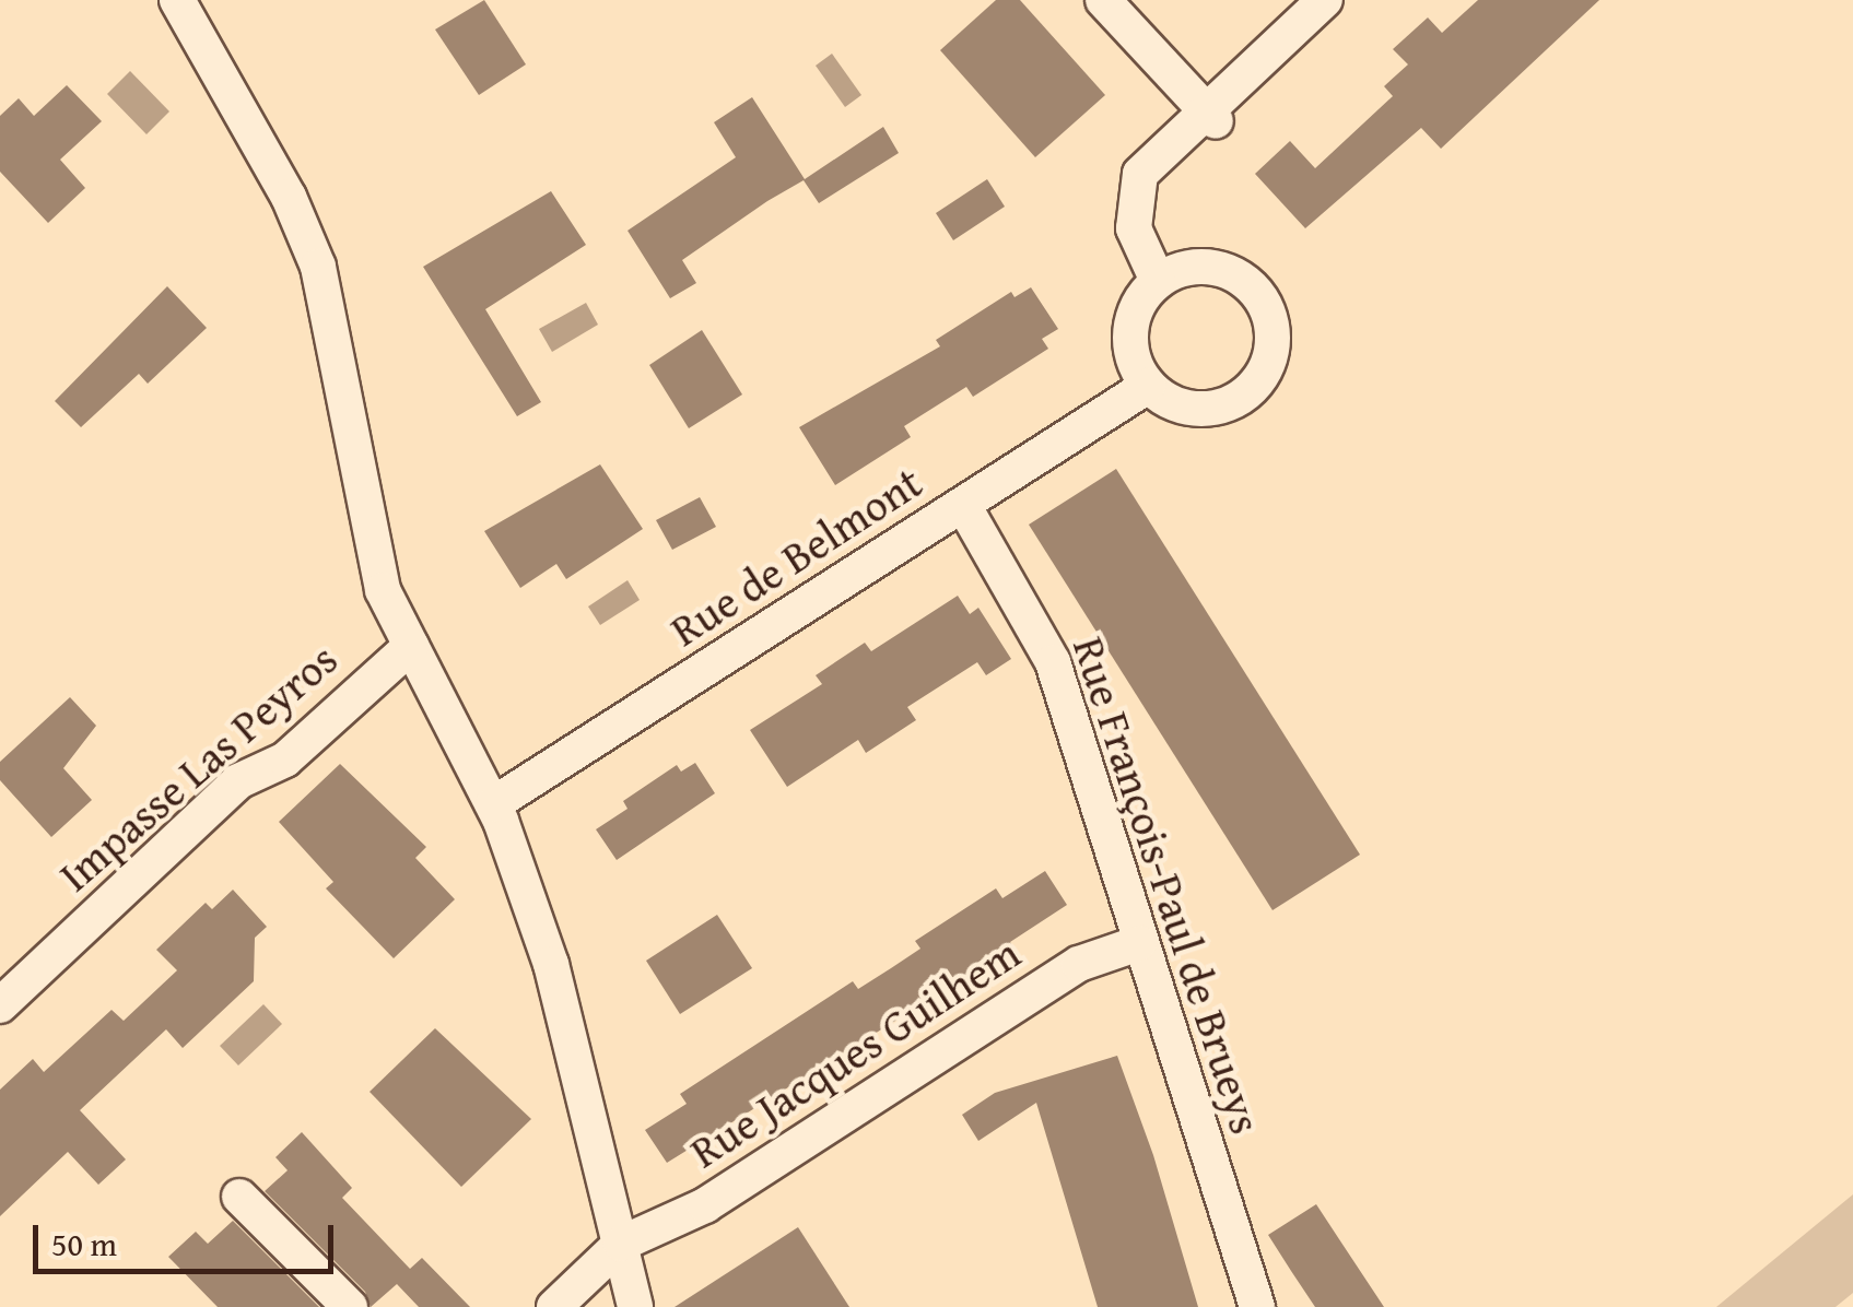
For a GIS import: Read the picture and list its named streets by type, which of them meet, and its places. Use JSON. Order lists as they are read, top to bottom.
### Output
{
  "streets": {
    "street": [
      "Rue de Belmont",
      "Impasse Las Peyros",
      "Rue François-Paul de Brueys",
      "Rue Jacques Guilhem"
    ]
  },
  "crossings": [
    ["Rue de Belmont", "Rue François-Paul de Brueys"],
    ["Rue François-Paul de Brueys", "Rue Jacques Guilhem"]
  ],
  "scale_bar": "50 m"
}
